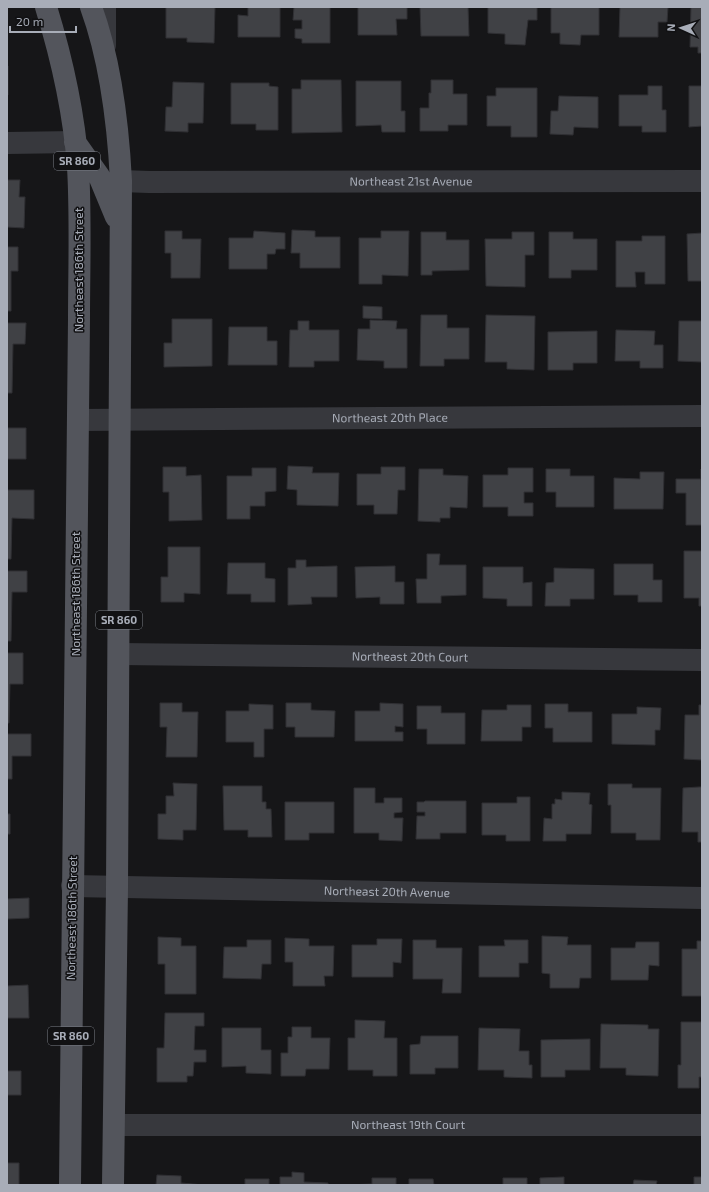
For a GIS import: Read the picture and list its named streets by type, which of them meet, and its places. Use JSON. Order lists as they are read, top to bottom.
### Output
{
  "streets": {
    "main road": ["SR 860", "Northeast 186th Street"],
    "street": [
      "Northeast 21st Avenue",
      "Northeast 20th Place",
      "Northeast 20th Court",
      "Northeast 20th Avenue",
      "Northeast 19th Court"
    ]
  },
  "crossings": [
    ["SR 860", "Northeast 21st Avenue"],
    ["SR 860", "Northeast 20th Place"],
    ["SR 860", "Northeast 20th Court"],
    ["SR 860", "Northeast 20th Avenue"],
    ["SR 860", "Northeast 19th Court"],
    ["Northeast 186th Street", "Northeast 20th Place"],
    ["Northeast 186th Street", "Northeast 20th Avenue"]
  ],
  "scale_bar": "20 m",
  "north": "left"
}
